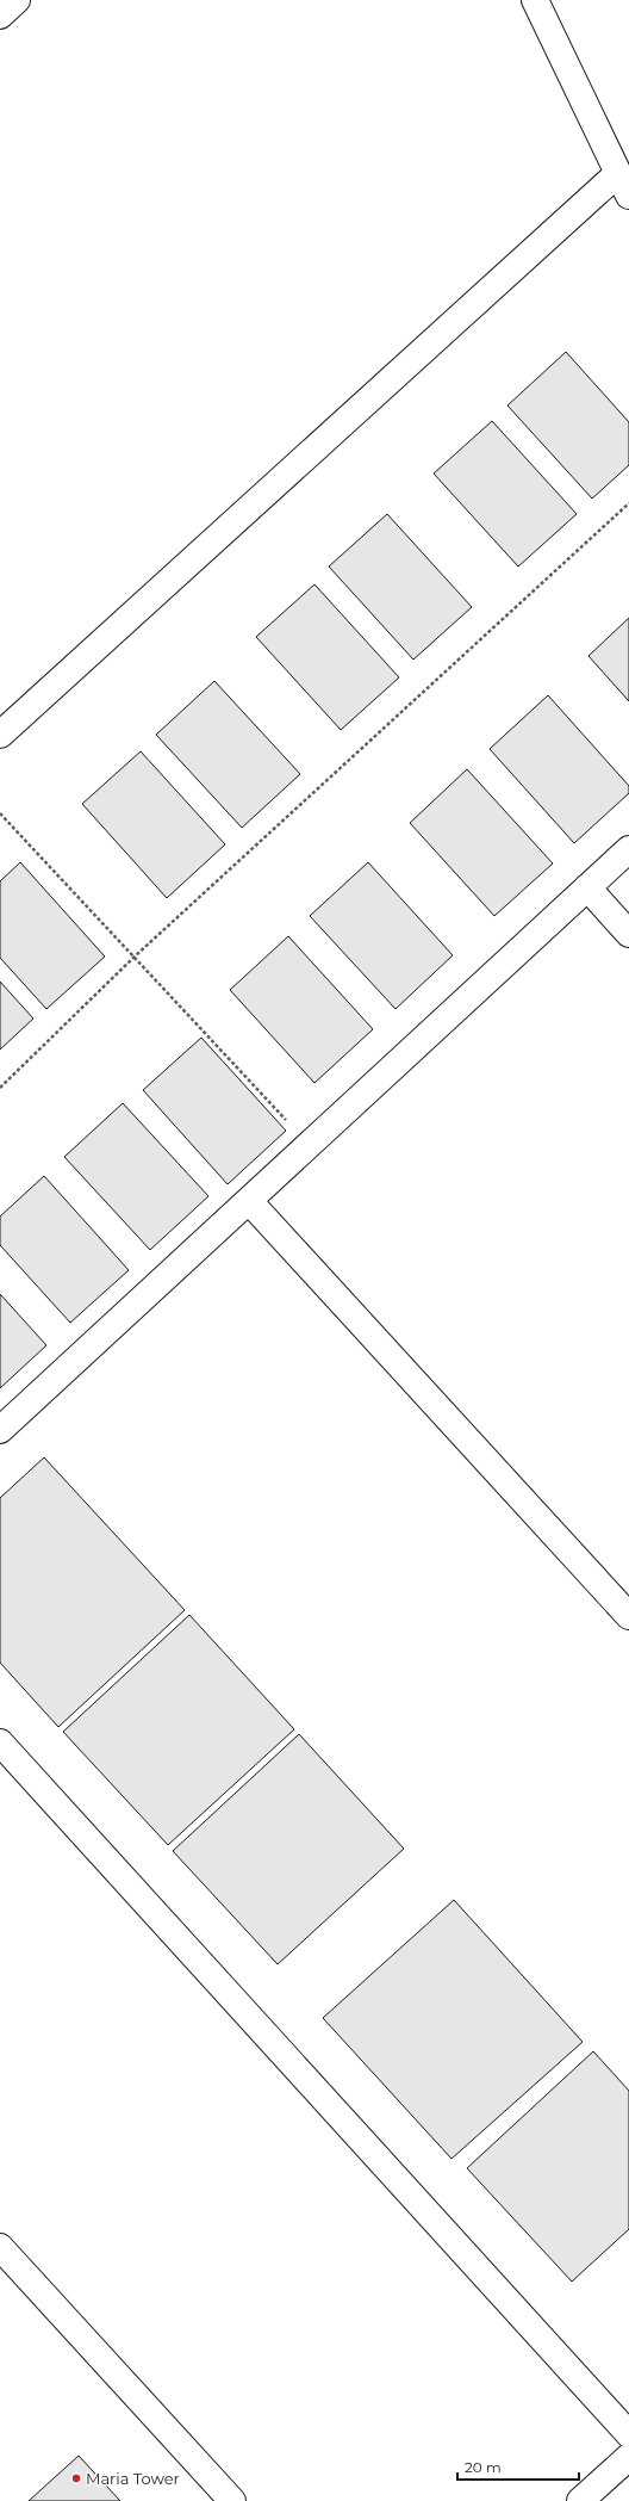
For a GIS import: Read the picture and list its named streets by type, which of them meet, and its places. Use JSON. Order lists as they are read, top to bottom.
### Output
{
  "places": ["Maria Tower"],
  "scale_bar": "20 m"
}
